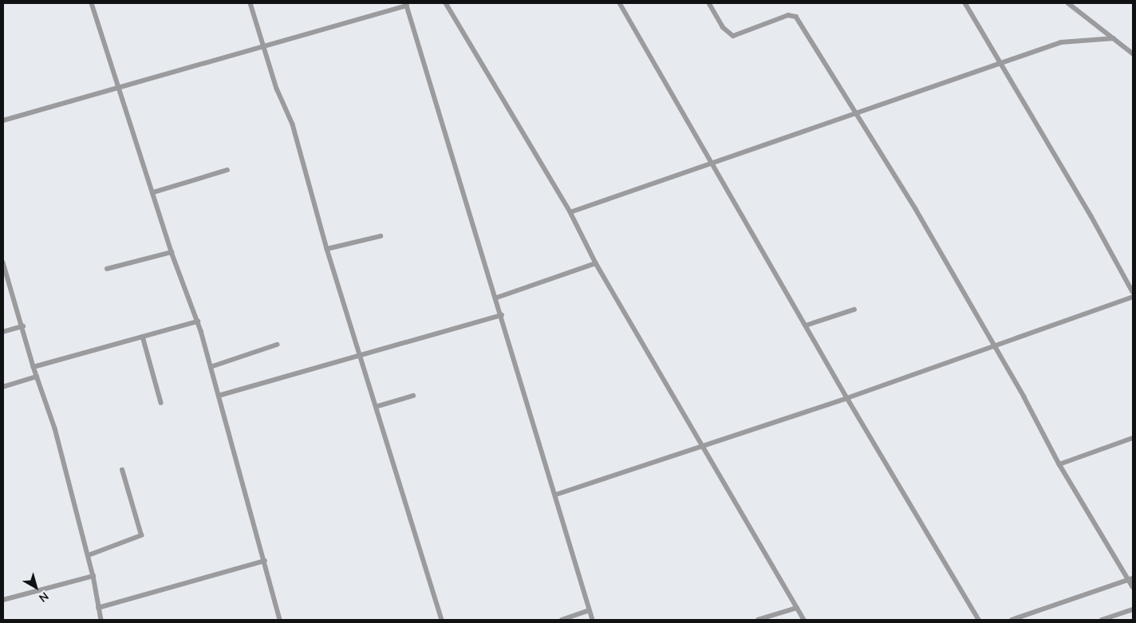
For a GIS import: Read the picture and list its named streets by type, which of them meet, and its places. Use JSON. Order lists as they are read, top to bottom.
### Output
{
  "north": "bottom right"
}
